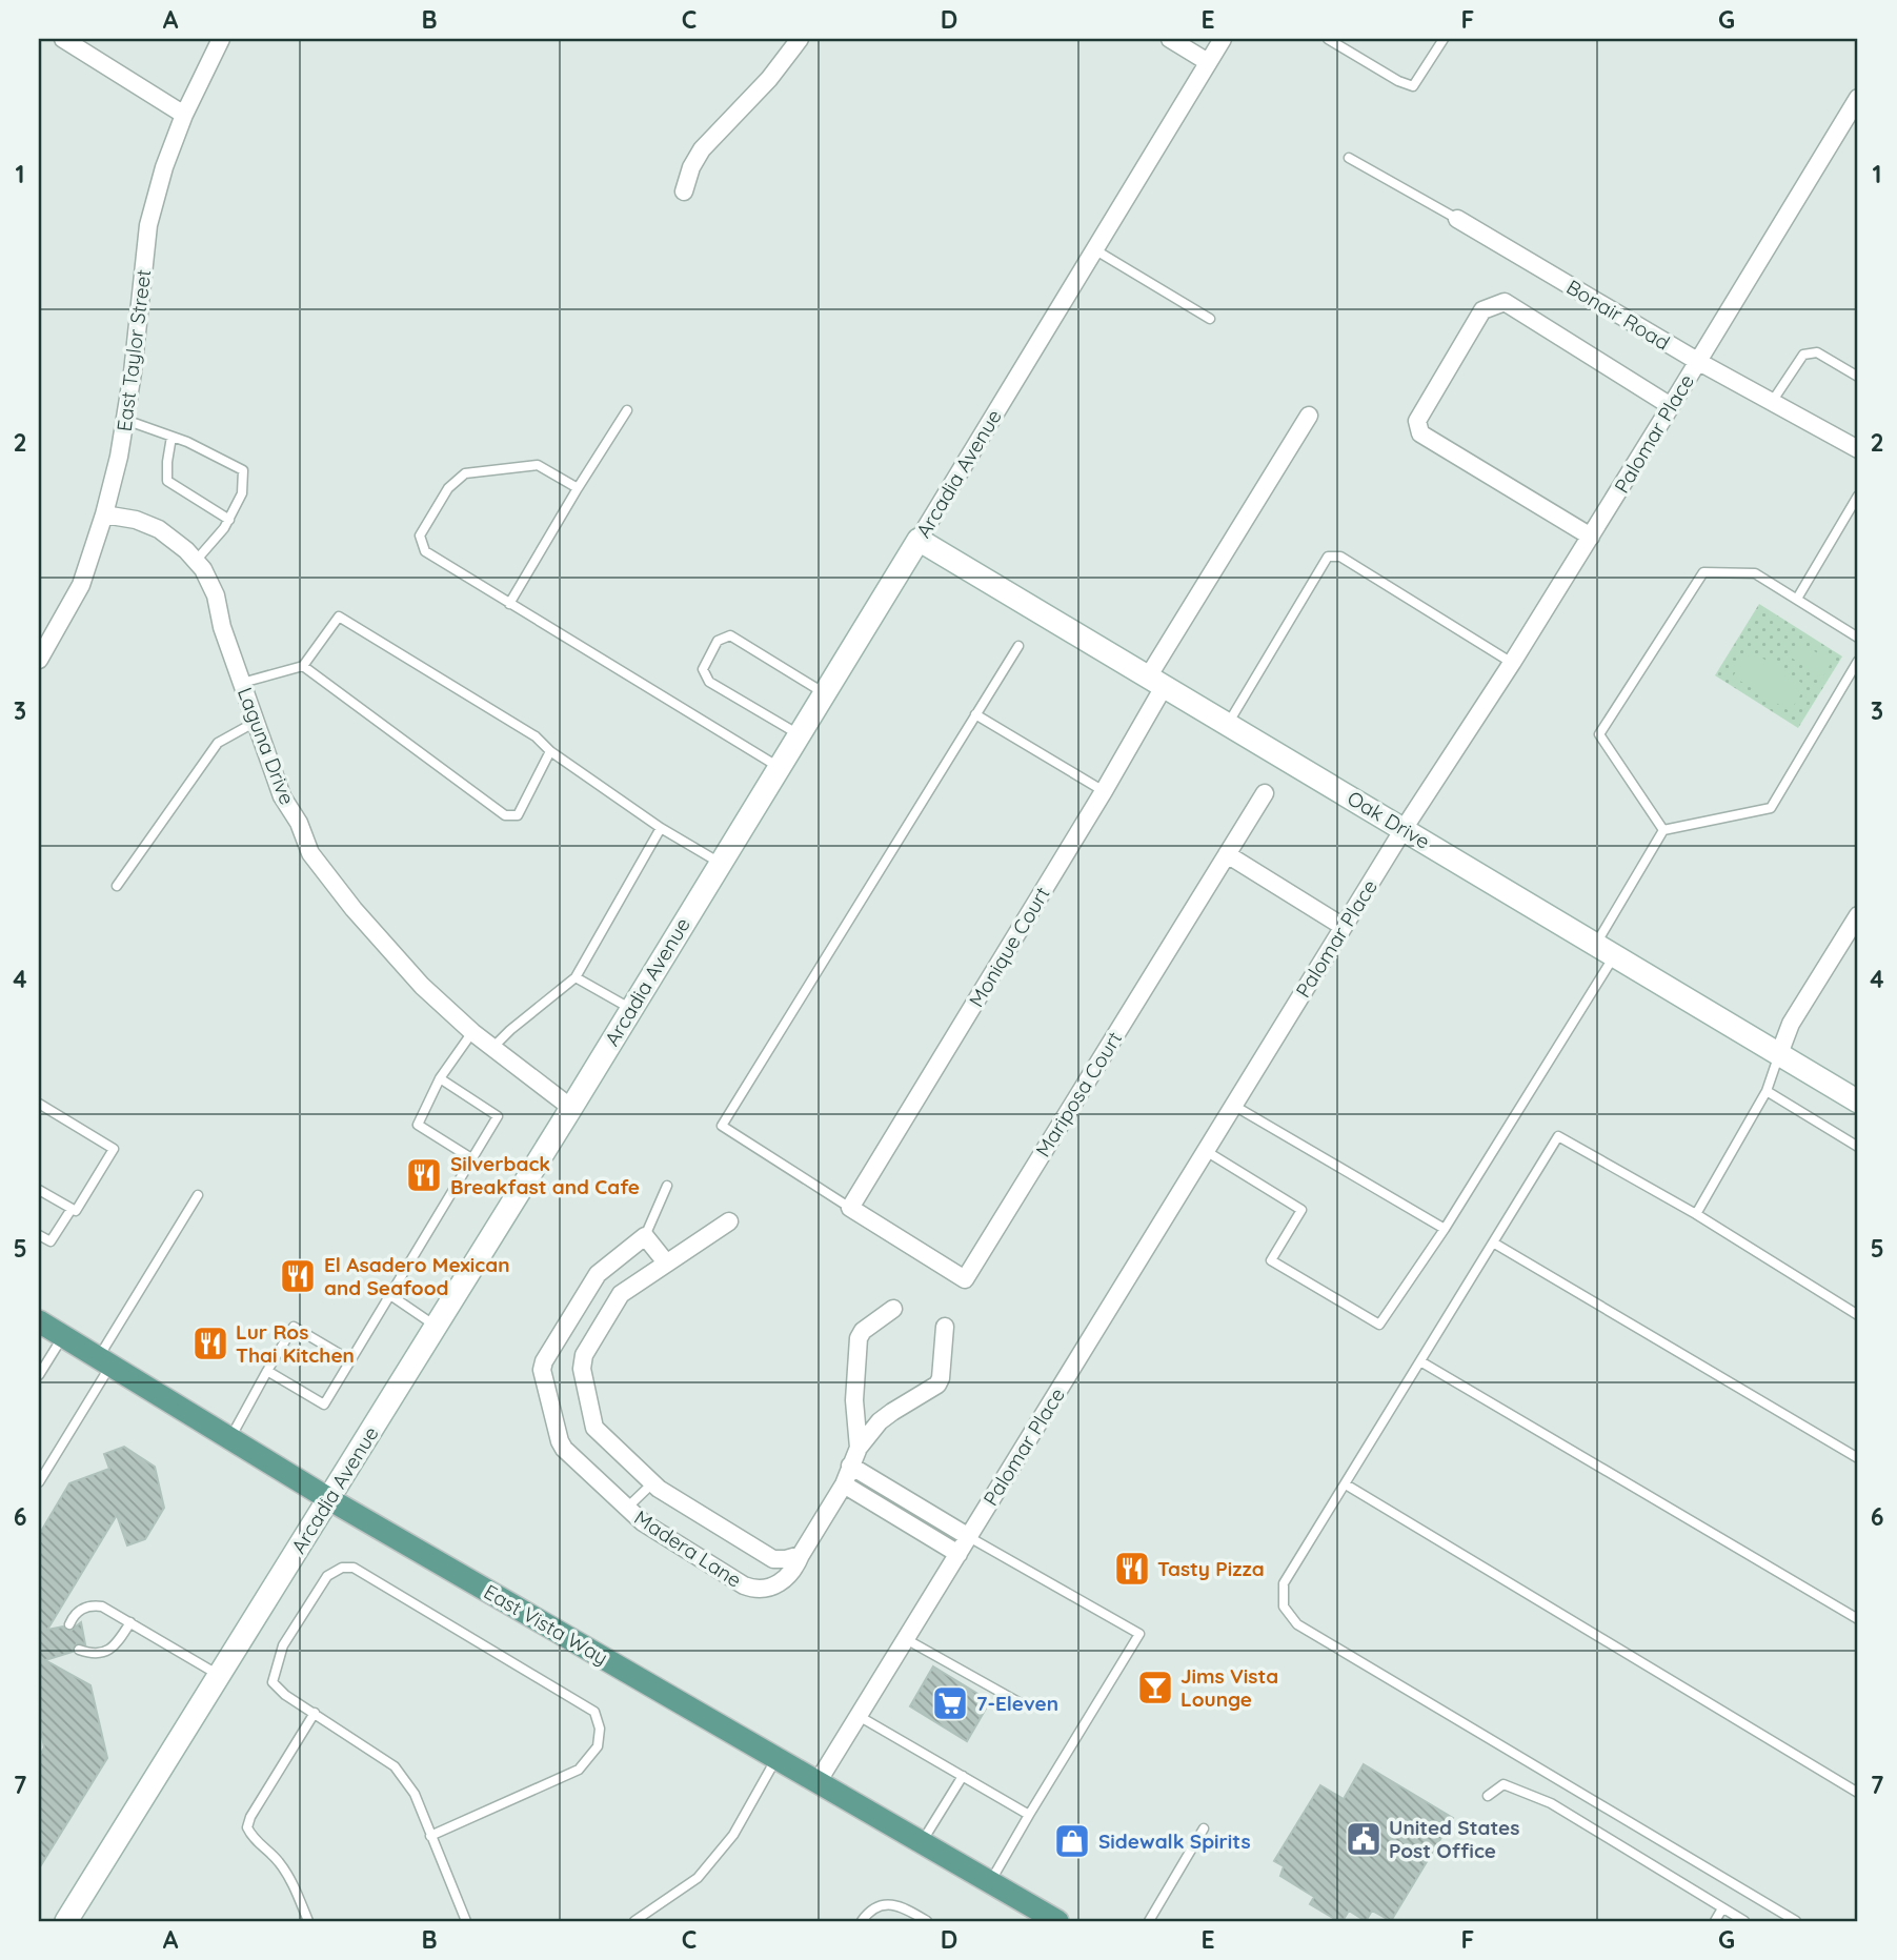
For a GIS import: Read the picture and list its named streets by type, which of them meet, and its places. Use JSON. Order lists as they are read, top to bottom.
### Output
{
  "streets": {
    "main road": ["East Vista Way"],
    "street": [
      "Bonair Road",
      "East Taylor Street",
      "Palomar Place",
      "Arcadia Avenue",
      "Laguna Drive",
      "Oak Drive",
      "Monique Court",
      "Mariposa Court",
      "Madera Lane"
    ]
  },
  "crossings": [
    ["Bonair Road", "Palomar Place"],
    ["East Taylor Street", "Laguna Drive"],
    ["Palomar Place", "Oak Drive"],
    ["Palomar Place", "East Vista Way"],
    ["Arcadia Avenue", "Laguna Drive"],
    ["Arcadia Avenue", "Oak Drive"],
    ["Arcadia Avenue", "East Vista Way"],
    ["Oak Drive", "Monique Court"],
    ["Monique Court", "Mariposa Court"]
  ],
  "places": {
    "restaurant": [
      "Silverback Breakfast and Cafe",
      "El Asadero Mexican and Seafood",
      "Lur Ros Thai Kitchen",
      "Tasty Pizza"
    ],
    "bar": ["Jims Vista Lounge"],
    "supermarket": ["7-Eleven"],
    "public building": ["United States Post Office"],
    "shop": ["Sidewalk Spirits"]
  },
  "grid": {
    "columns": [
      "A",
      "B",
      "C",
      "D",
      "E",
      "F",
      "G"
    ],
    "rows": [
      "1",
      "2",
      "3",
      "4",
      "5",
      "6",
      "7"
    ]
  }
}
